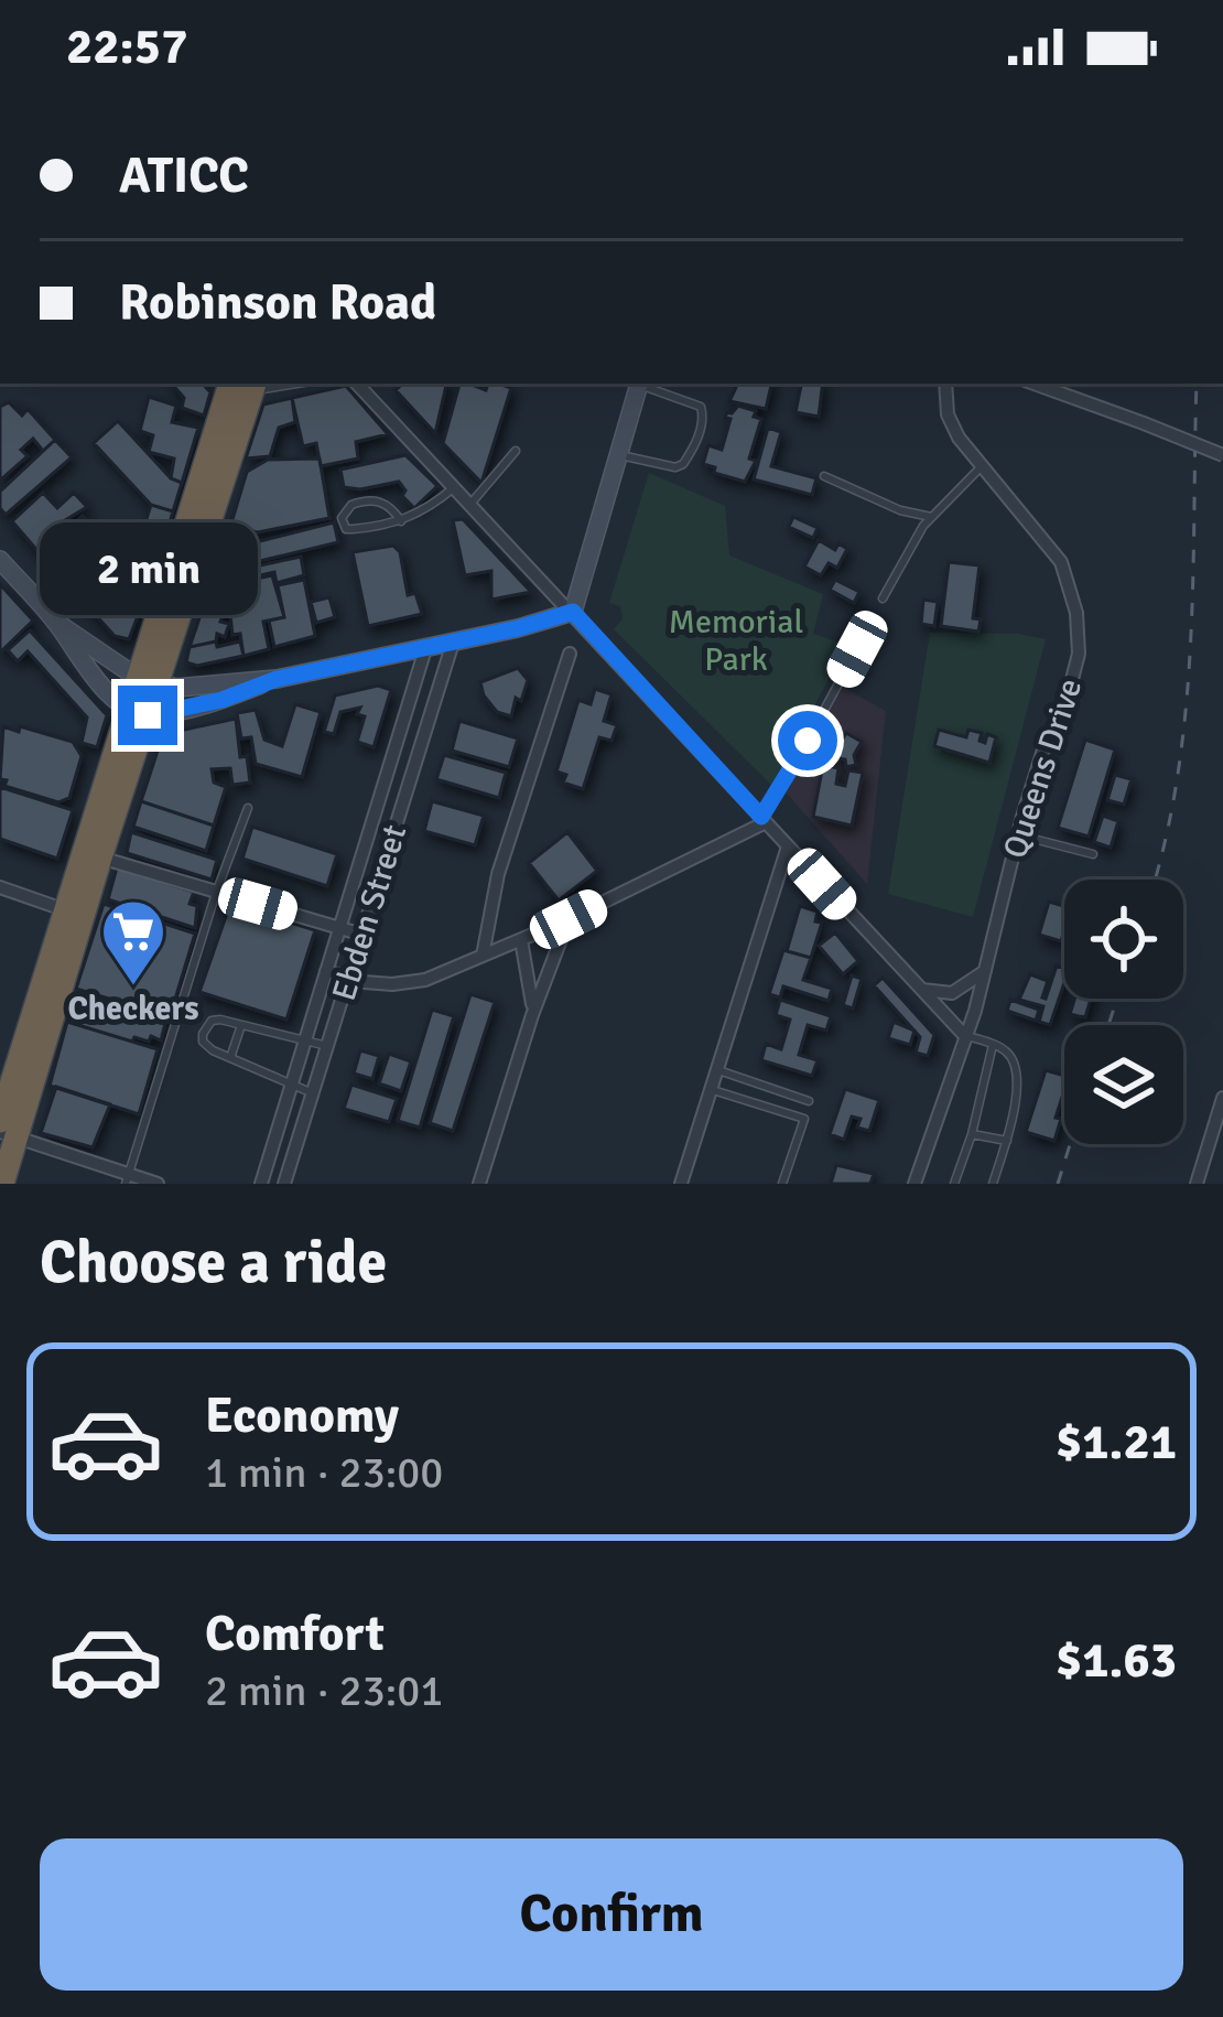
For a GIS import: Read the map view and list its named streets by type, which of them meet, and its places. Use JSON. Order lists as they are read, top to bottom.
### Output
{
  "streets": {
    "street": ["Queens Drive", "Ebden Street"]
  },
  "parks": ["Memorial Park"],
  "places": {
    "supermarket": ["Checkers"]
  },
  "page": {
    "status": "22:57",
    "banner": ["ATICC", "Robinson Road"],
    "bubble": "2 min",
    "heading": "Choose a ride",
    "list": [
      {
        "name": "Economy",
        "note": "1 min · 23:00",
        "value": "$1.21"
      },
      {
        "name": "Comfort",
        "note": "2 min · 23:01",
        "value": "$1.63"
      }
    ],
    "buttons": "Confirm"
  }
}
